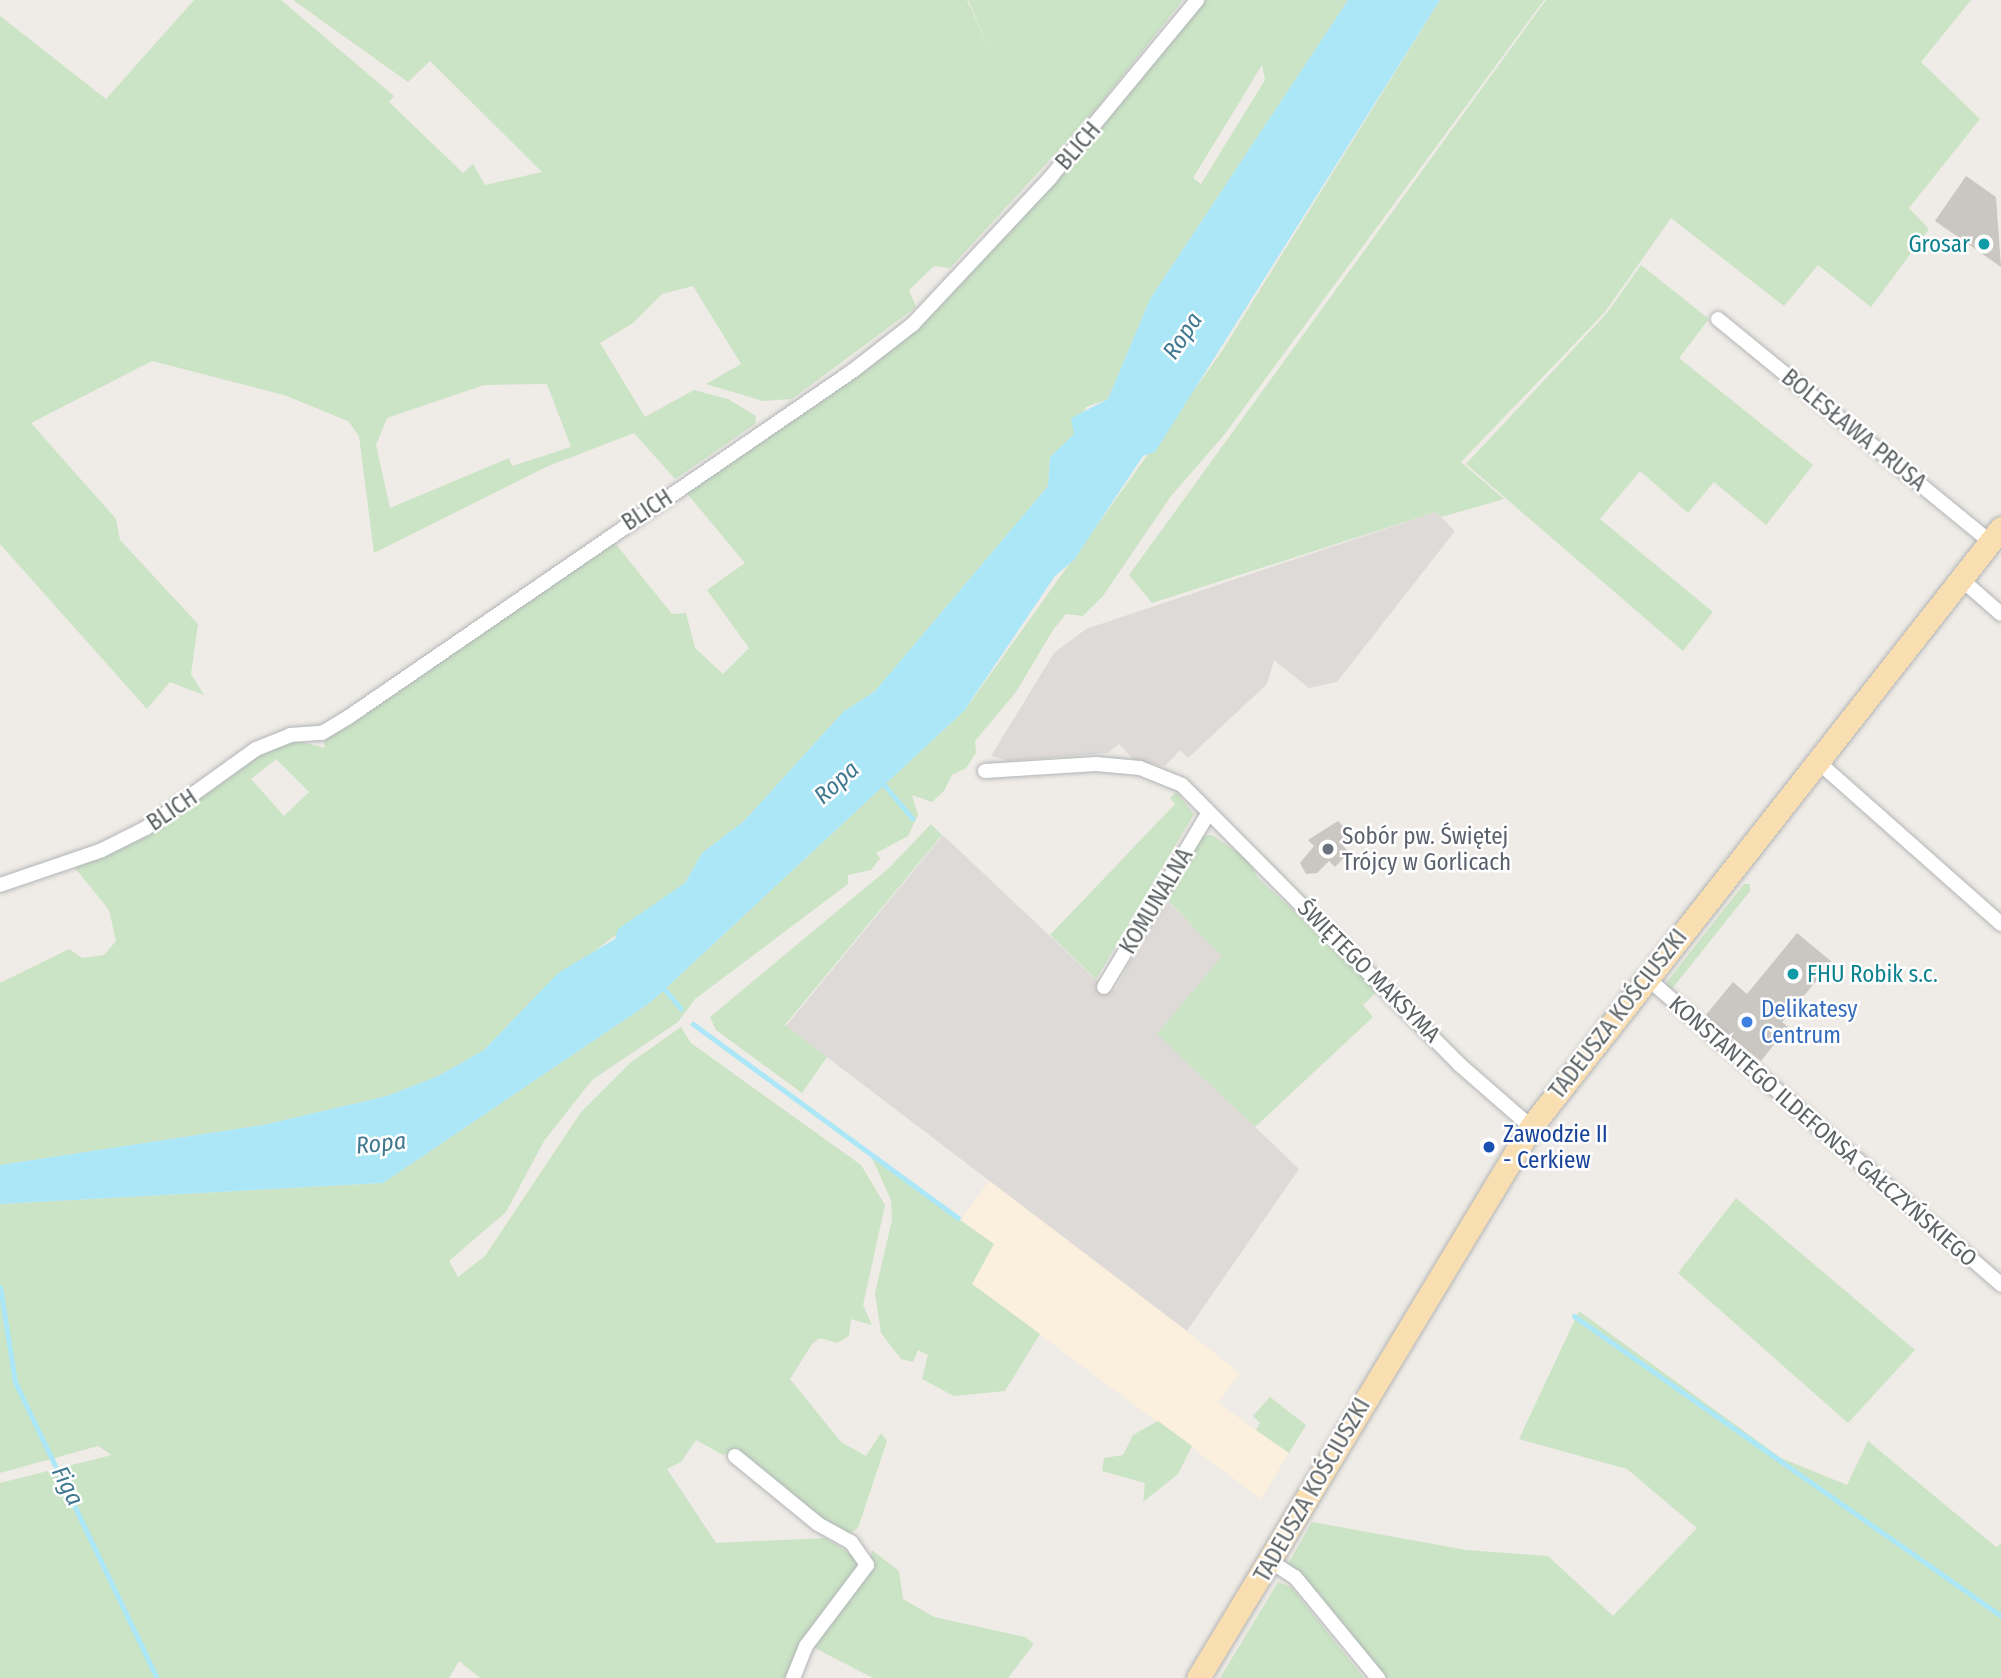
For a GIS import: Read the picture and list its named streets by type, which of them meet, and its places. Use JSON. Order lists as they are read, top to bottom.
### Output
{
  "streets": {
    "main road": ["TADEUSZA KOŚCIUSZKI"],
    "street": [
      "BLICH",
      "BOLESŁAWA PRUSA",
      "KOMUNALNA",
      "ŚWIĘTEGO MAKSYMA",
      "KONSTANTEGO ILDEFONSA GAŁCZYŃSKIEGO"
    ]
  },
  "crossings": [
    ["BOLESŁAWA PRUSA", "TADEUSZA KOŚCIUSZKI"],
    ["KOMUNALNA", "ŚWIĘTEGO MAKSYMA"],
    ["ŚWIĘTEGO MAKSYMA", "TADEUSZA KOŚCIUSZKI"],
    ["TADEUSZA KOŚCIUSZKI", "KONSTANTEGO ILDEFONSA GAŁCZYŃSKIEGO"]
  ],
  "water": ["Ropa", "Figa"],
  "places": [
    "Grosar",
    "Sobór pw. Świętej Trójcy w Gorlicach",
    "FHU Robik s.c.",
    "Delikatesy Centrum",
    "Zawodzie II - Cerkiew"
  ]
}
